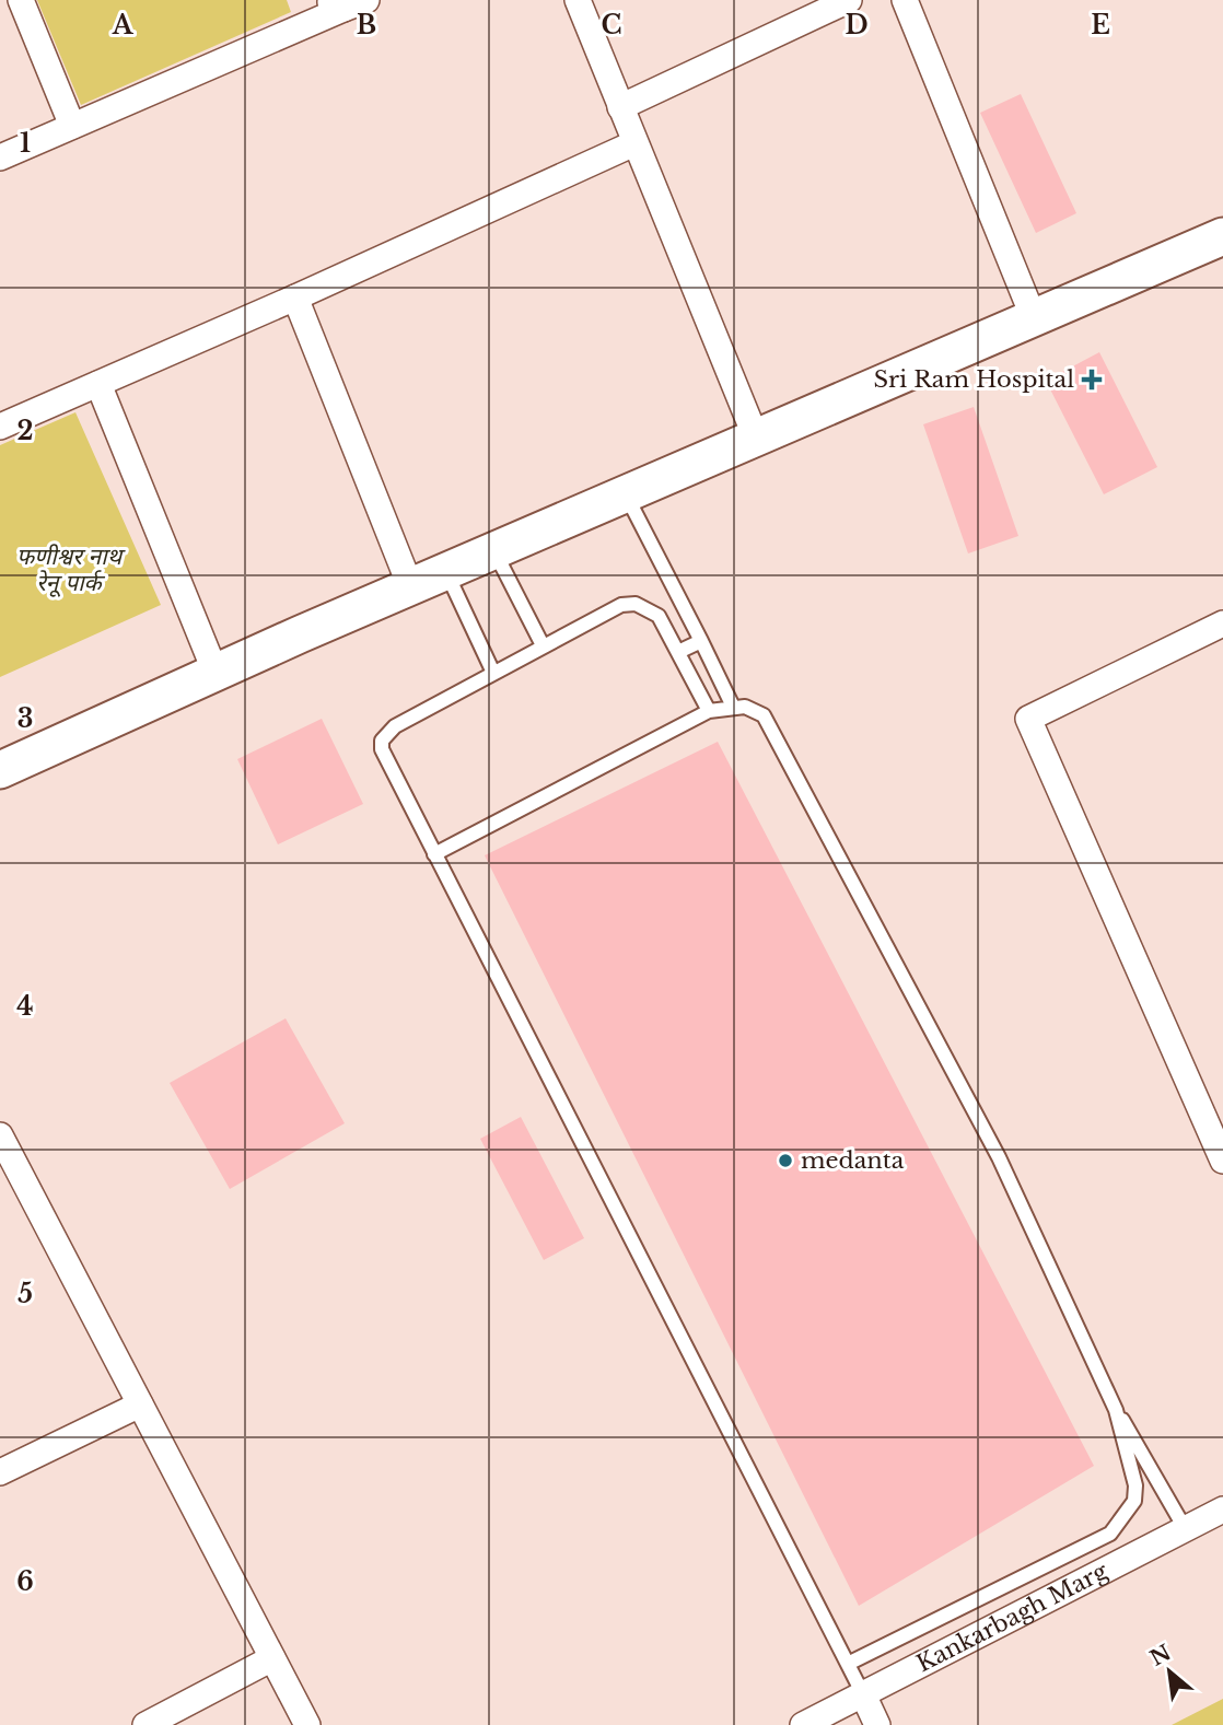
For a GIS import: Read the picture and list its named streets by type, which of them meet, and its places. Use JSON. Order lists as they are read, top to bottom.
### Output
{
  "streets": {
    "street": ["Kankarbagh Marg"]
  },
  "parks": ["फणीश्वर नाथ रेनू पार्क"],
  "places": {
    "health": ["Sri Ram Hospital"],
    "other": ["medanta"]
  },
  "north": "top left",
  "grid": {
    "columns": [
      "A",
      "B",
      "C",
      "D",
      "E"
    ],
    "rows": [
      "1",
      "2",
      "3",
      "4",
      "5",
      "6"
    ]
  }
}
